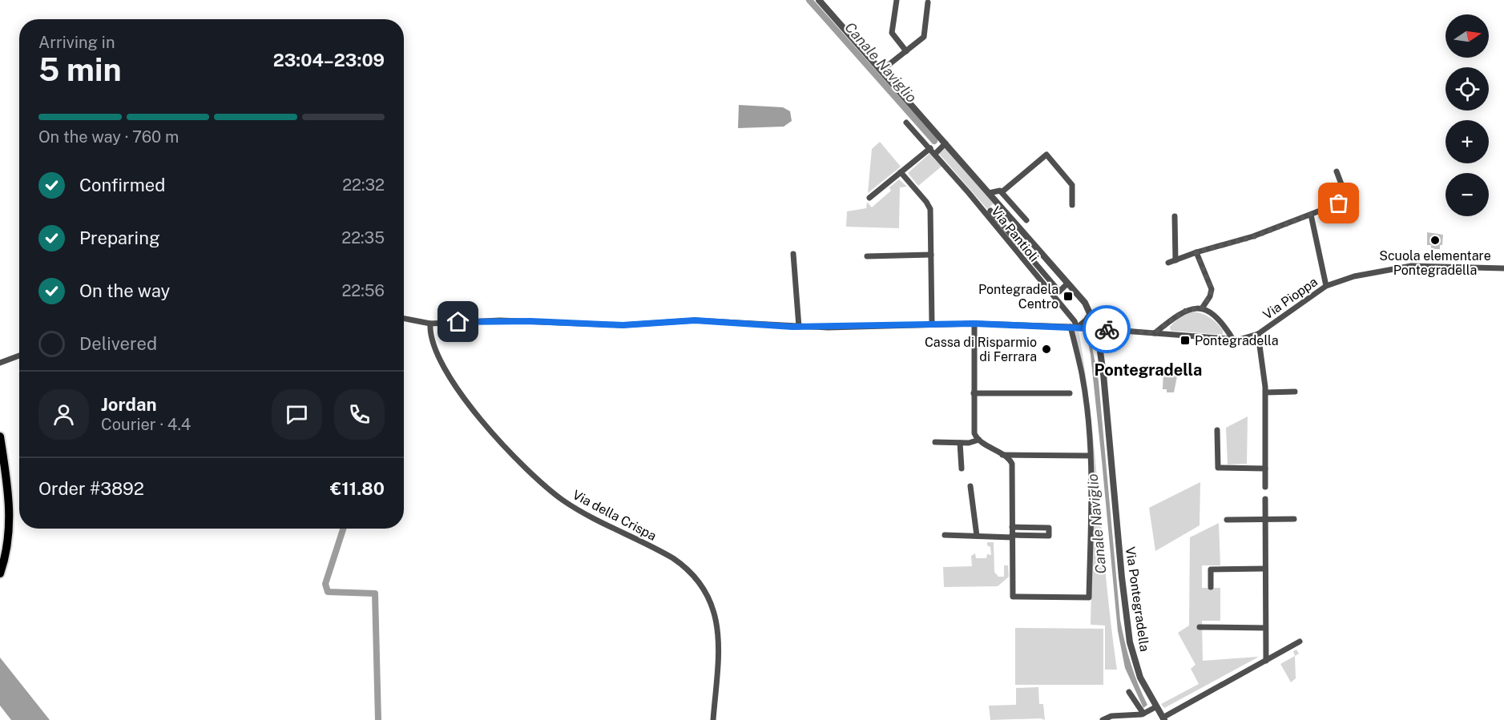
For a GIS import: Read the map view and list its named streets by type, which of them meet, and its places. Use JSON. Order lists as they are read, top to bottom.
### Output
{
  "streets": {
    "street": [
      "Via Pantioli",
      "Via Pioppa",
      "Via della Crispa",
      "Via Pontegradella"
    ]
  },
  "crossings": [
    ["Via Pantioli", "Via Pioppa"],
    ["Via Pioppa", "Via della Crispa"],
    ["Via Pioppa", "Via Pontegradella"]
  ],
  "districts": ["Pontegradella"],
  "water": ["Canale Naviglio"],
  "places": {
    "other": ["Scuola elementare Pontegradella", "Cassa di Risparmio di Ferrara"],
    "transit": ["Pontegradela Centro", "Pontegradella"]
  },
  "north": "right",
  "page": {
    "map_buttons": ["+", "−"],
    "heading": ["5 min", "Arriving in", "23:04–23:09"],
    "panel": [
      "Jordan",
      "Courier · 4.4",
      "Order #3892",
      "€11.80"
    ],
    "bar": "On the way · 760 m",
    "list": [
      ["Confirmed", "22:32"],
      ["Preparing", "22:35"],
      ["On the way", "22:56"],
      "Delivered"
    ]
  }
}
